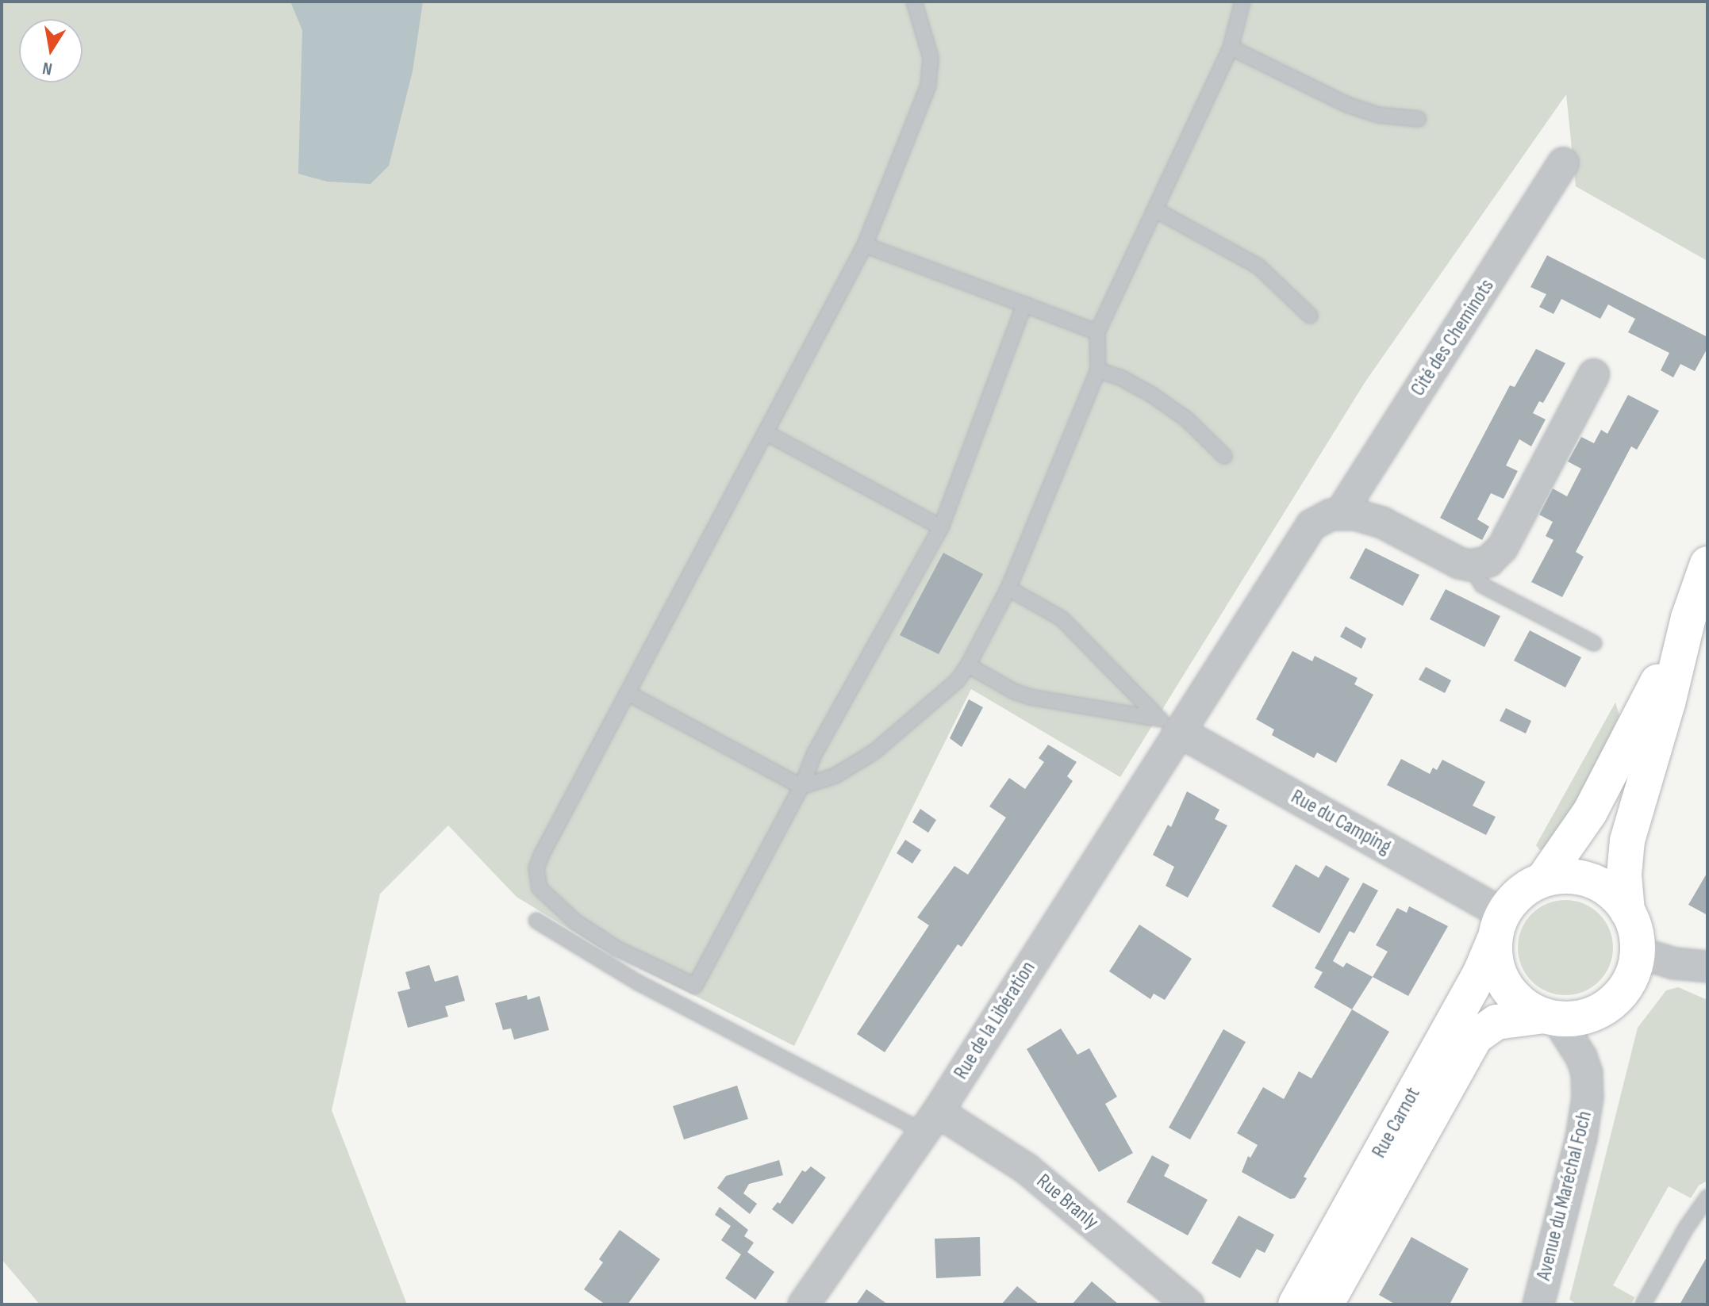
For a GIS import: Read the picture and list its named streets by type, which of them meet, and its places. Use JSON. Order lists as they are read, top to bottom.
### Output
{
  "streets": {
    "main road": ["Rue Carnot"],
    "street": [
      "Cité des Cheminots",
      "Rue du Camping",
      "Rue de la Libération",
      "Avenue du Maréchal Foch",
      "Rue Branly"
    ]
  },
  "crossings": [
    ["Rue du Camping", "Rue de la Libération"],
    ["Rue du Camping", "Rue Carnot"],
    ["Rue du Camping", "Avenue du Maréchal Foch"],
    ["Rue de la Libération", "Rue Branly"],
    ["Rue Carnot", "Avenue du Maréchal Foch"]
  ],
  "north": "bottom"
}
